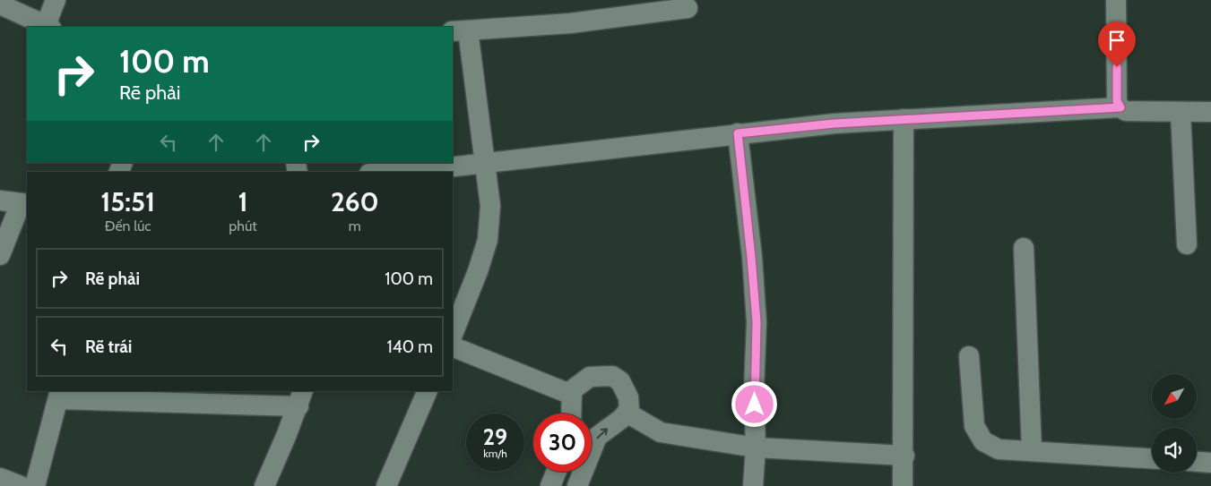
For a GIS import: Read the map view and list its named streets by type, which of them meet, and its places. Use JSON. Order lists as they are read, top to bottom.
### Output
{
  "north": "bottom left",
  "page": {
    "turn": ["100 m", "Rẽ phải"],
    "eta": [
      "15:51",
      "Đến lúc",
      "1",
      "phút",
      "260",
      "m"
    ],
    "list": [
      {
        "name": "Rẽ phải",
        "value": "100 m"
      },
      {
        "name": "Rẽ trái",
        "value": "140 m"
      }
    ],
    "speed": "29 km/h",
    "limit": "30"
  }
}
